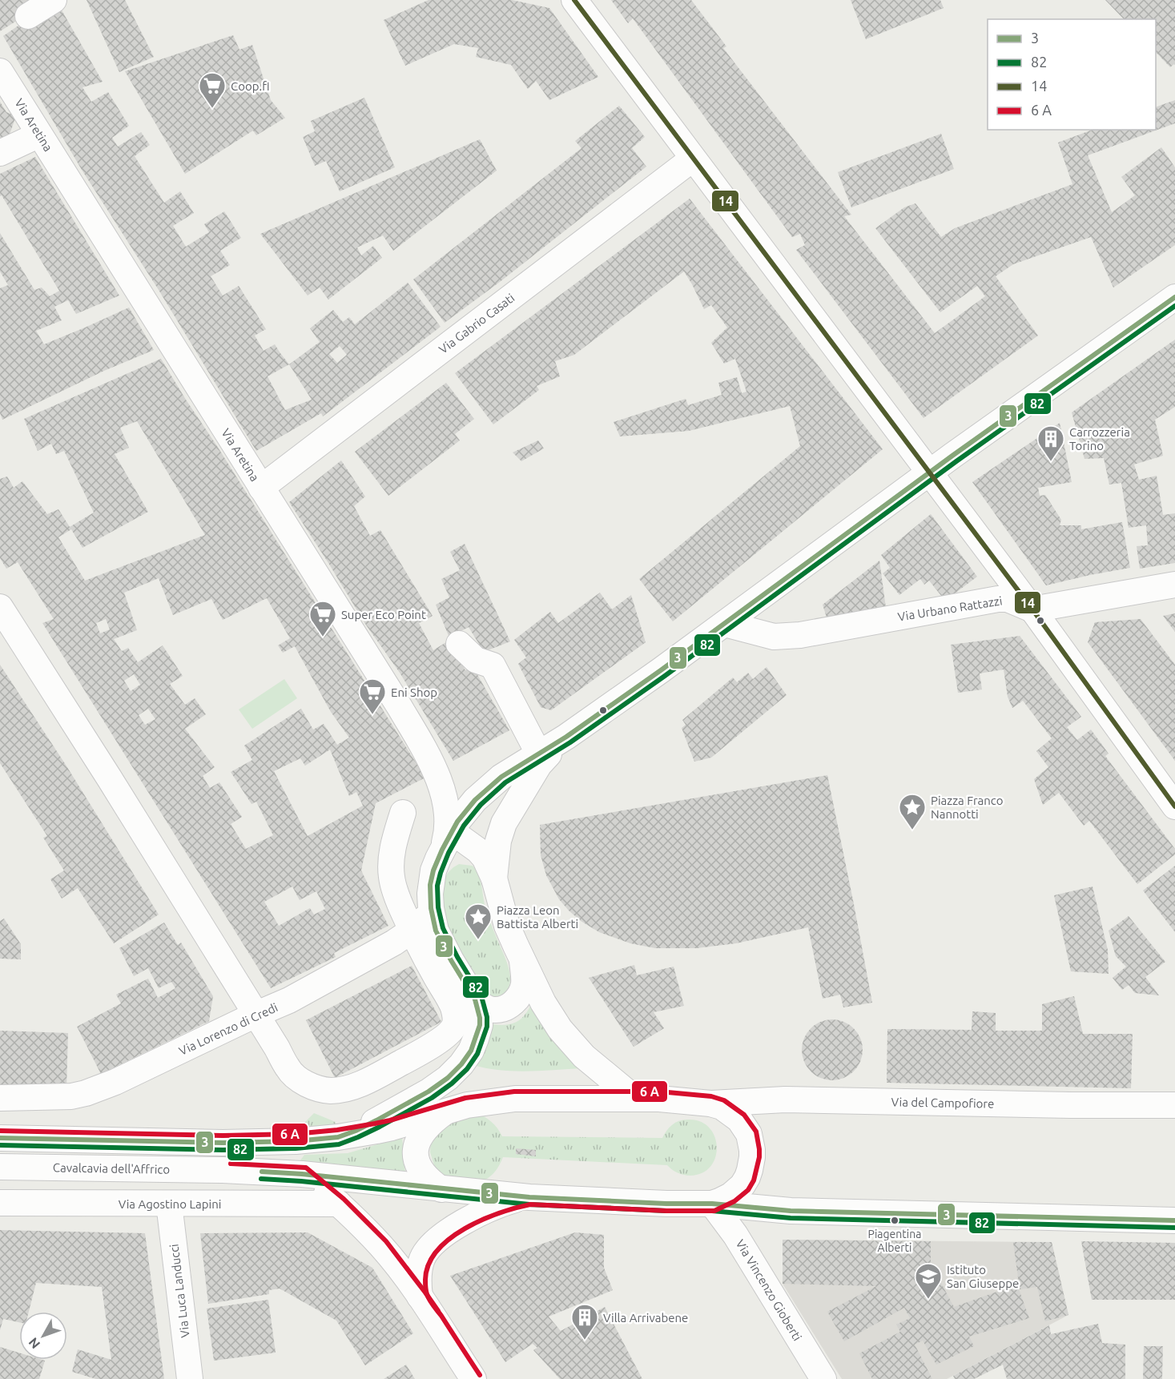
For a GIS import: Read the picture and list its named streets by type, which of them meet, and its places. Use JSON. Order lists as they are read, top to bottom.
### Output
{
  "streets": {
    "street": [
      "Via Aretina",
      "Via Gabrio Casati",
      "Via Urbano Rattazzi",
      "Via Lorenzo di Credi",
      "Via del Campofiore",
      "Cavalcavia dell'Affrico",
      "Via Agostino Lapini",
      "Via Vincenzo Gioberti",
      "Via Luca Landucci"
    ]
  },
  "crossings": [
    ["Via Aretina", "Via Gabrio Casati"],
    ["Via Agostino Lapini", "Via Luca Landucci"]
  ],
  "places": {
    "supermarket": ["Coop.fi", "Super Eco Point", "Eni Shop"],
    "building": ["Carrozzeria Torino", "Villa Arrivabene"],
    "place": ["Piazza Franco Nannotti", "Piazza Leon Battista Alberti"],
    "other": ["Piagentina Alberti"],
    "school or university": ["Istituto San Giuseppe"]
  },
  "lines": ["transit line 14", "transit line 3", "transit line 82"],
  "legend": [
    "3",
    "82",
    "14",
    "6 A"
  ],
  "north": "bottom left"
}
